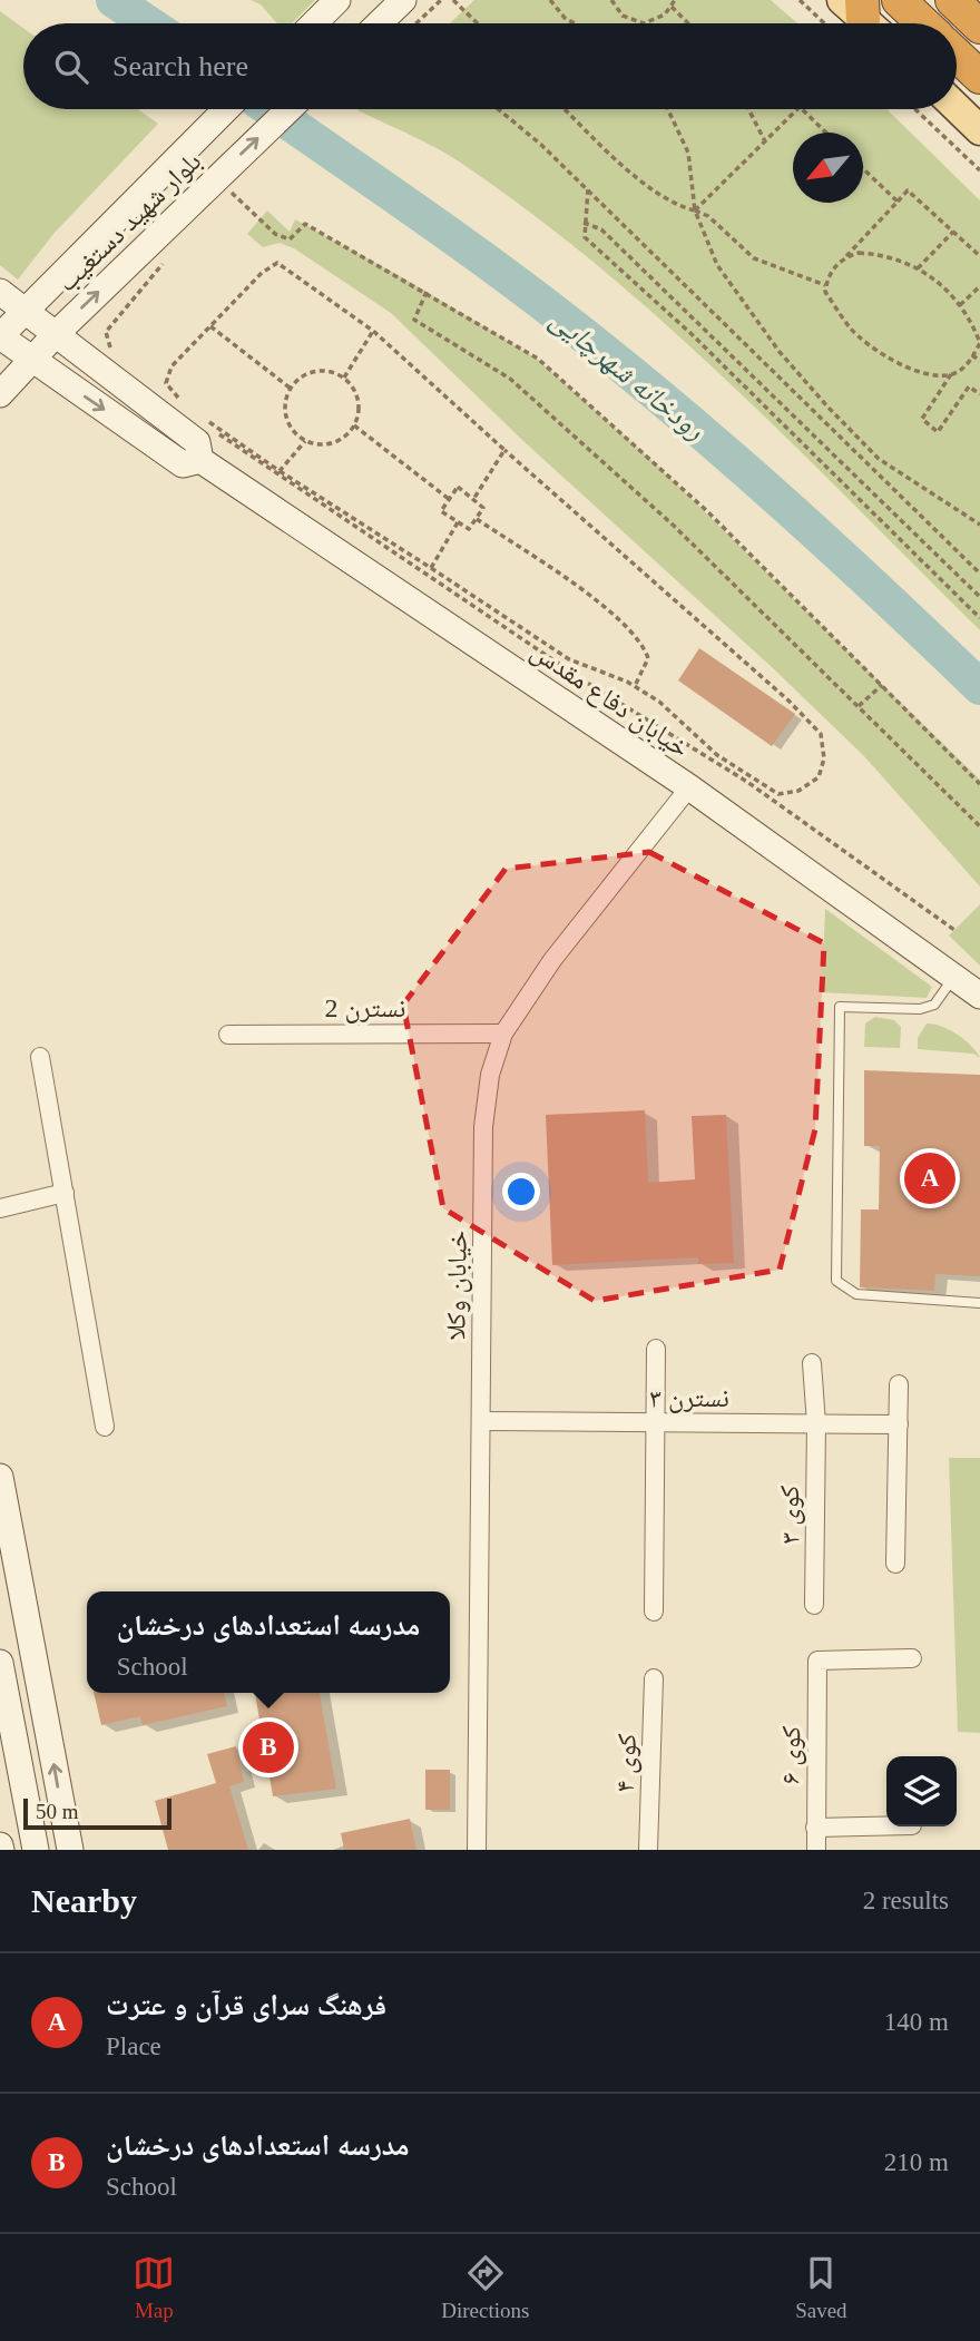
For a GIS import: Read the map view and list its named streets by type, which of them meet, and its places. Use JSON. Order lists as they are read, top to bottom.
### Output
{
  "streets": {
    "street": [
      "بلوار شهید دستغیب",
      "خیابان دفاع مقدس",
      "نسترن 2",
      "خیابان وکلا",
      "نسترن ۳",
      "کوی ۳",
      "کوی ۶",
      "کوی ۴"
    ]
  },
  "crossings": [
    ["بلوار شهید دستغیب", "خیابان دفاع مقدس"],
    ["خیابان دفاع مقدس", "خیابان وکلا"],
    ["نسترن 2", "خیابان وکلا"],
    ["خیابان وکلا", "نسترن ۳"],
    ["نسترن ۳", "کوی ۳"]
  ],
  "water": ["رودخانه شهرچایی"],
  "scale_bar": "50 m",
  "north": "bottom left",
  "page": {
    "search": "Search here",
    "pins": ["A", "B"],
    "popup": ["مدرسه استعدادهای درخشان", "School"],
    "scale": "50 m",
    "heading": ["Nearby", "2 results"],
    "list": [
      {
        "mark": "A",
        "name": "فرهنگ سرای قرآن و عترت",
        "note": "Place",
        "value": "140 m"
      },
      {
        "mark": "B",
        "name": "مدرسه استعدادهای درخشان",
        "note": "School",
        "value": "210 m"
      }
    ],
    "nav": ["Map", "Directions", "Saved"]
  }
}
